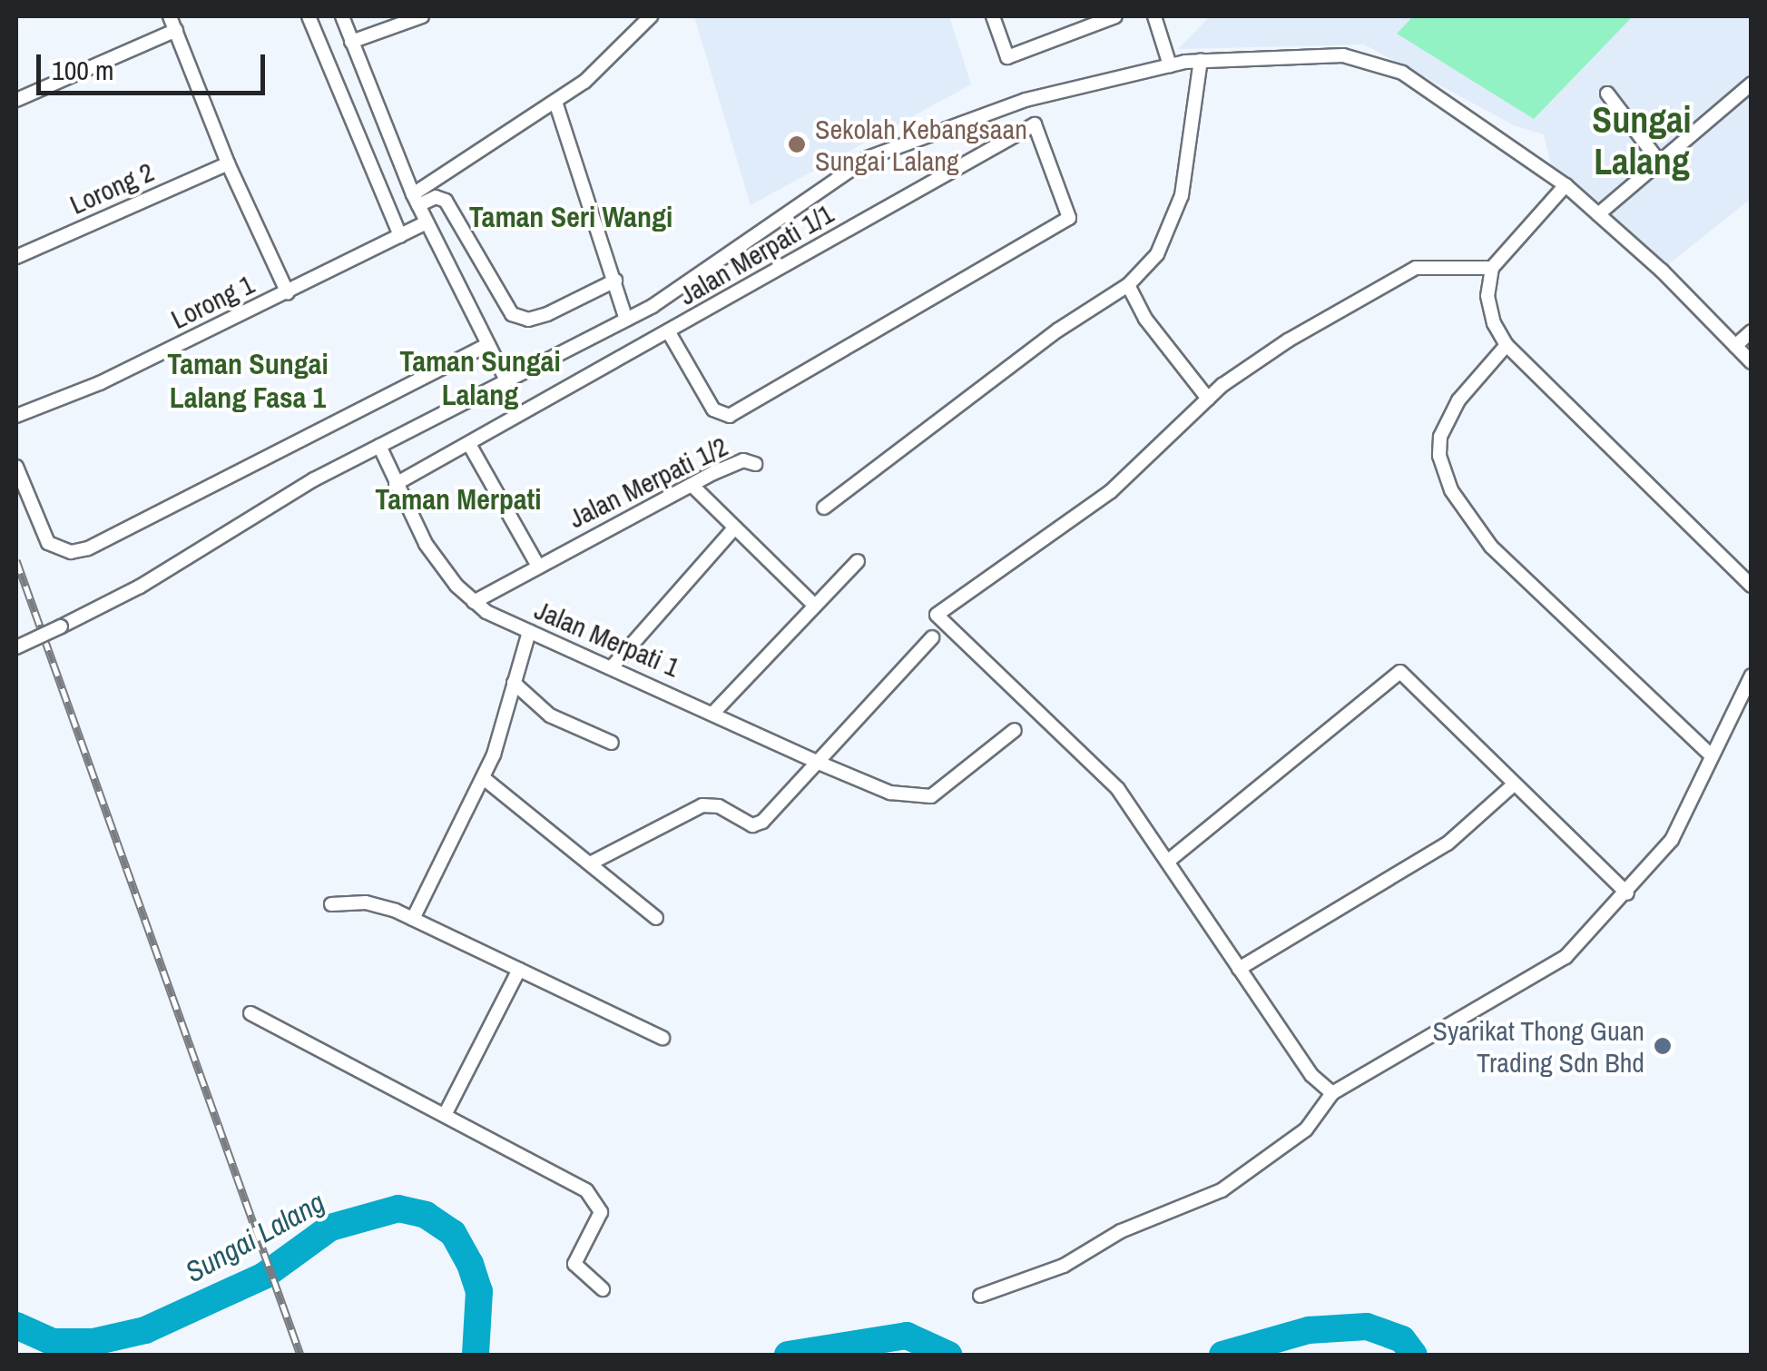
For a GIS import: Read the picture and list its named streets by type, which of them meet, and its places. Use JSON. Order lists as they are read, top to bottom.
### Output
{
  "streets": {
    "street": [
      "Lorong 2",
      "Jalan Merpati 1/1",
      "Lorong 1",
      "Jalan Merpati 1/2",
      "Jalan Merpati 1"
    ]
  },
  "crossings": [
    ["Jalan Merpati 1/1", "Jalan Merpati 1"],
    ["Jalan Merpati 1/2", "Jalan Merpati 1"]
  ],
  "districts": [
    "Sungai Lalang",
    "Taman Seri Wangi",
    "Taman Sungai Lalang",
    "Taman Sungai Lalang Fasa 1",
    "Taman Merpati"
  ],
  "water": ["Sungai Lalang"],
  "places": ["Sekolah Kebangsaan Sungai Lalang", "Syarikat Thong Guan Trading Sdn Bhd"],
  "scale_bar": "100 m"
}
